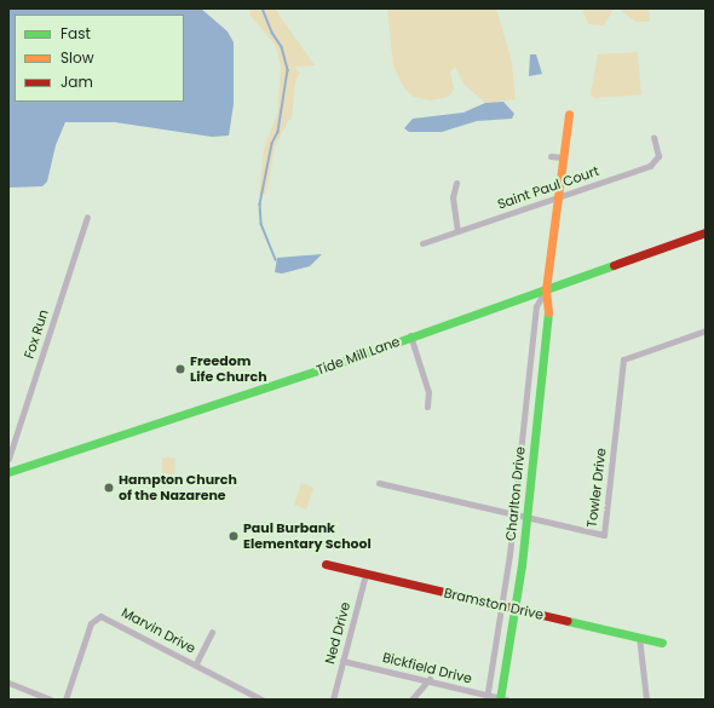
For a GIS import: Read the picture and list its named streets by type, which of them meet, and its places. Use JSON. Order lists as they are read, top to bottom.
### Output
{
  "streets": {
    "street": [
      "Saint Paul Court",
      "Fox Run",
      "Tide Mill Lane",
      "Towler Drive",
      "Charlton Drive",
      "Bramston Drive",
      "Marvin Drive",
      "Ned Drive",
      "Bickfield Drive"
    ]
  },
  "crossings": [
    ["Saint Paul Court", "Charlton Drive"],
    ["Tide Mill Lane", "Charlton Drive"],
    ["Towler Drive", "Charlton Drive"],
    ["Charlton Drive", "Bramston Drive"],
    ["Charlton Drive", "Bickfield Drive"],
    ["Bramston Drive", "Ned Drive"],
    ["Ned Drive", "Bickfield Drive"]
  ],
  "places": ["Freedom Life Church", "Hampton Church of the Nazarene", "Paul Burbank Elementary School"],
  "legend": ["Fast", "Slow", "Jam"]
}
